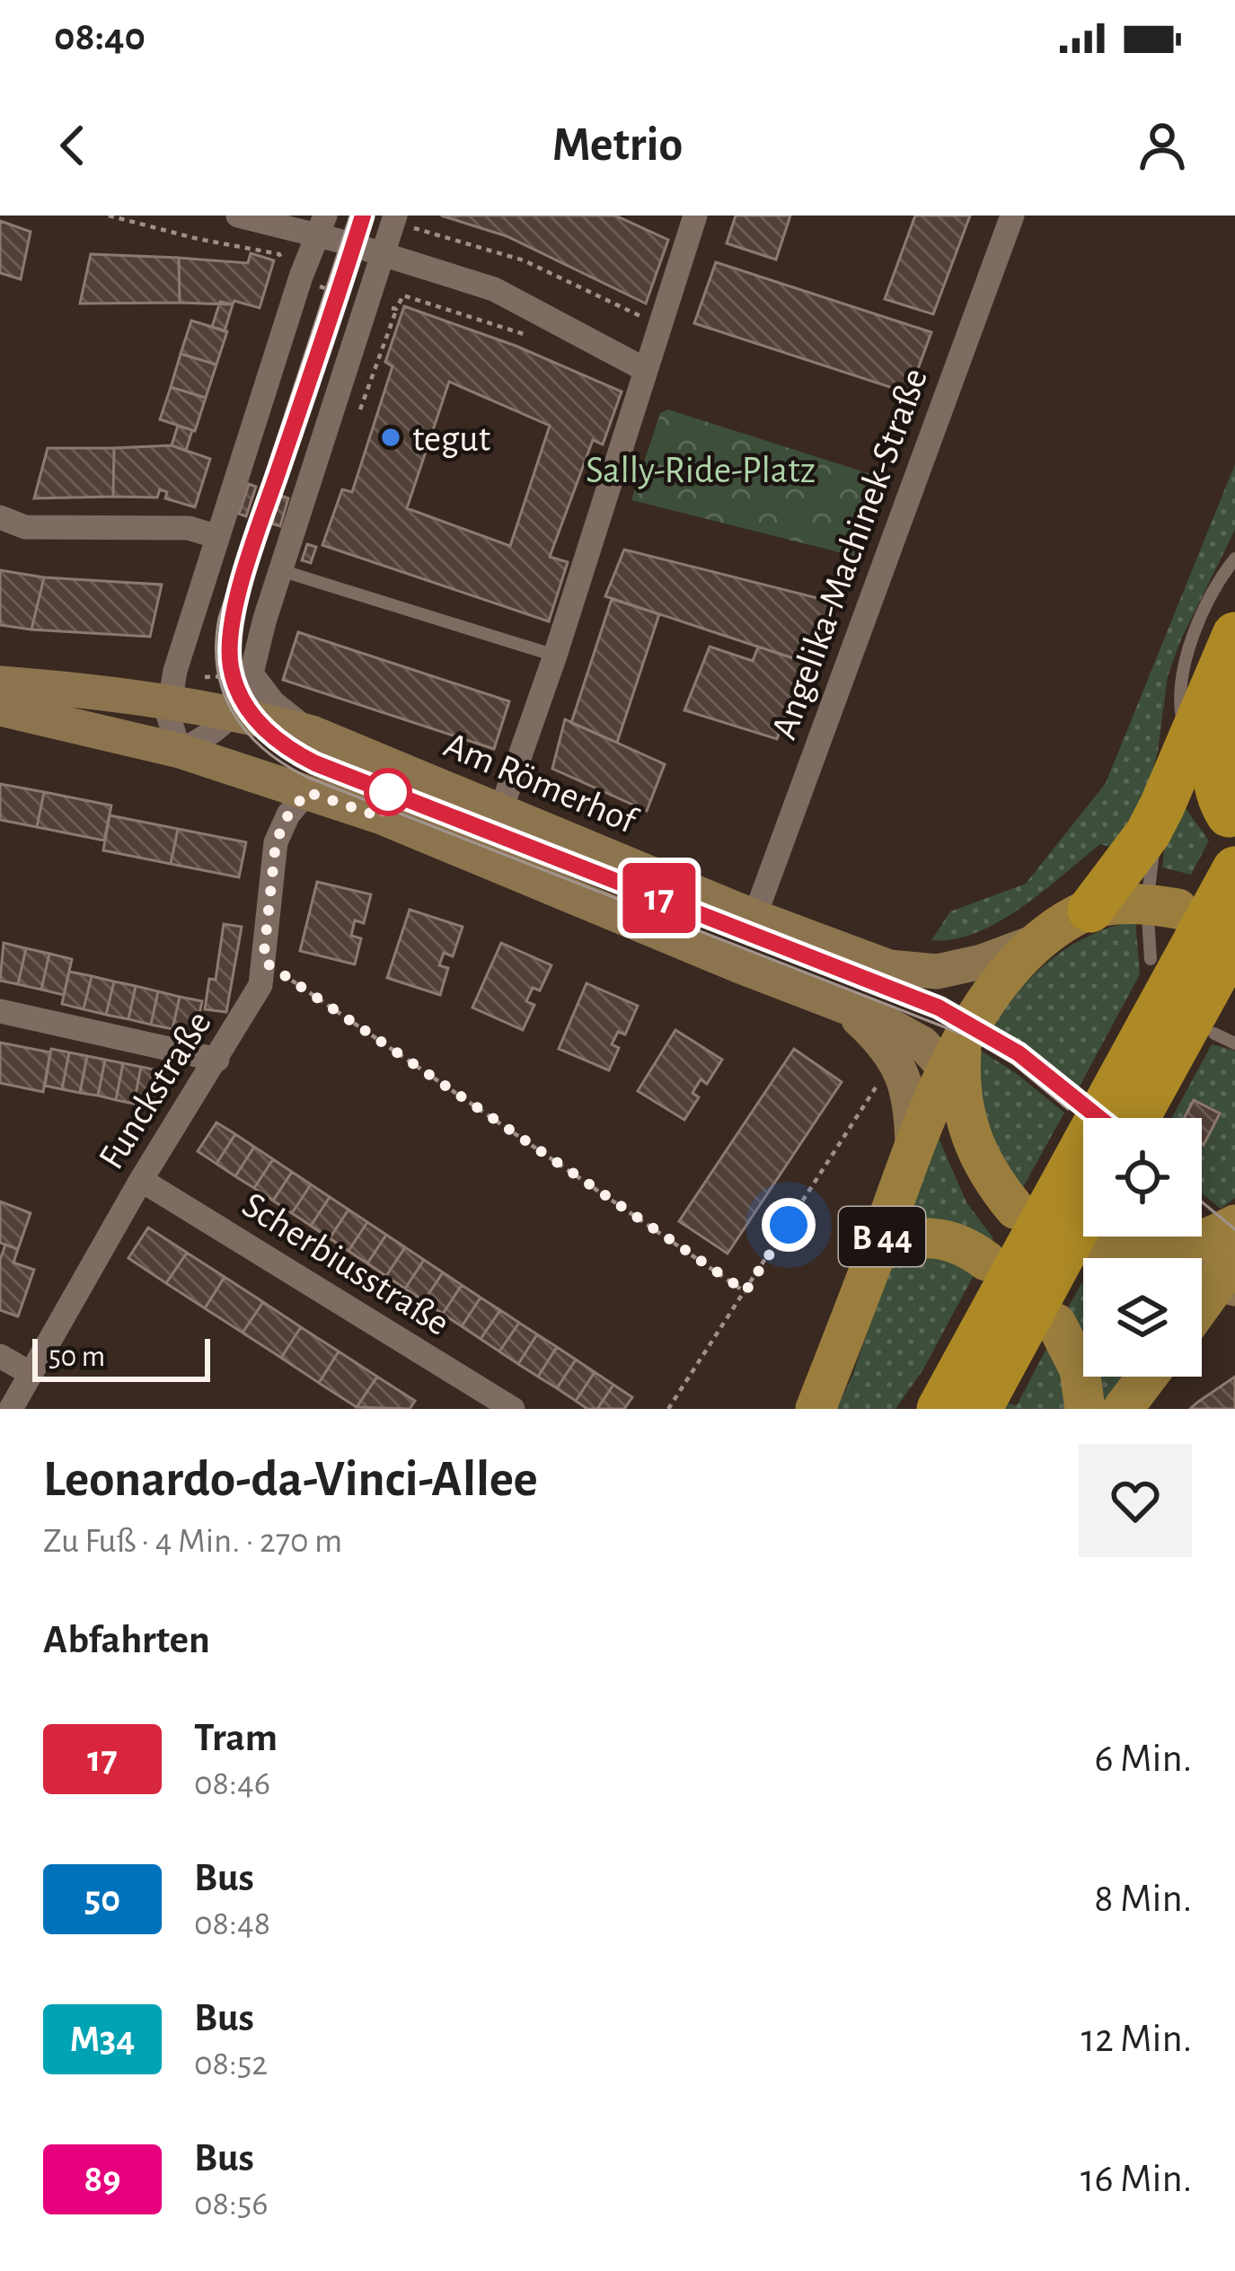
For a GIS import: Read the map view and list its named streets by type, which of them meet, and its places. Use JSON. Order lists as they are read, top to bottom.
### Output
{
  "streets": {
    "main road": ["Am Römerhof", "B 44"],
    "street": ["Angelika-Machinek-Straße", "Funckstraße", "Scherbiusstraße"]
  },
  "crossings": [
    ["Angelika-Machinek-Straße", "Am Römerhof"],
    ["Am Römerhof", "B 44"],
    ["Funckstraße", "Scherbiusstraße"]
  ],
  "parks": ["Sally-Ride-Platz"],
  "places": ["tegut"],
  "lines": ["tram line 17"],
  "scale_bar": "50 m",
  "page": {
    "status": "08:40",
    "header": "Metrio",
    "on_map": "17",
    "scale": "50 m",
    "heading": [
      ["Leonardo-da-Vinci-Allee", "Zu Fuß · 4 Min. · 270 m"],
      "Abfahrten"
    ],
    "list": [
      {
        "mark": "17",
        "name": "Tram",
        "note": "08:46",
        "value": "6 Min."
      },
      {
        "mark": "50",
        "name": "Bus",
        "note": "08:48",
        "value": "8 Min."
      },
      {
        "mark": "M34",
        "name": "Bus",
        "note": "08:52",
        "value": "12 Min."
      },
      {
        "mark": "89",
        "name": "Bus",
        "note": "08:56",
        "value": "16 Min."
      }
    ]
  }
}
